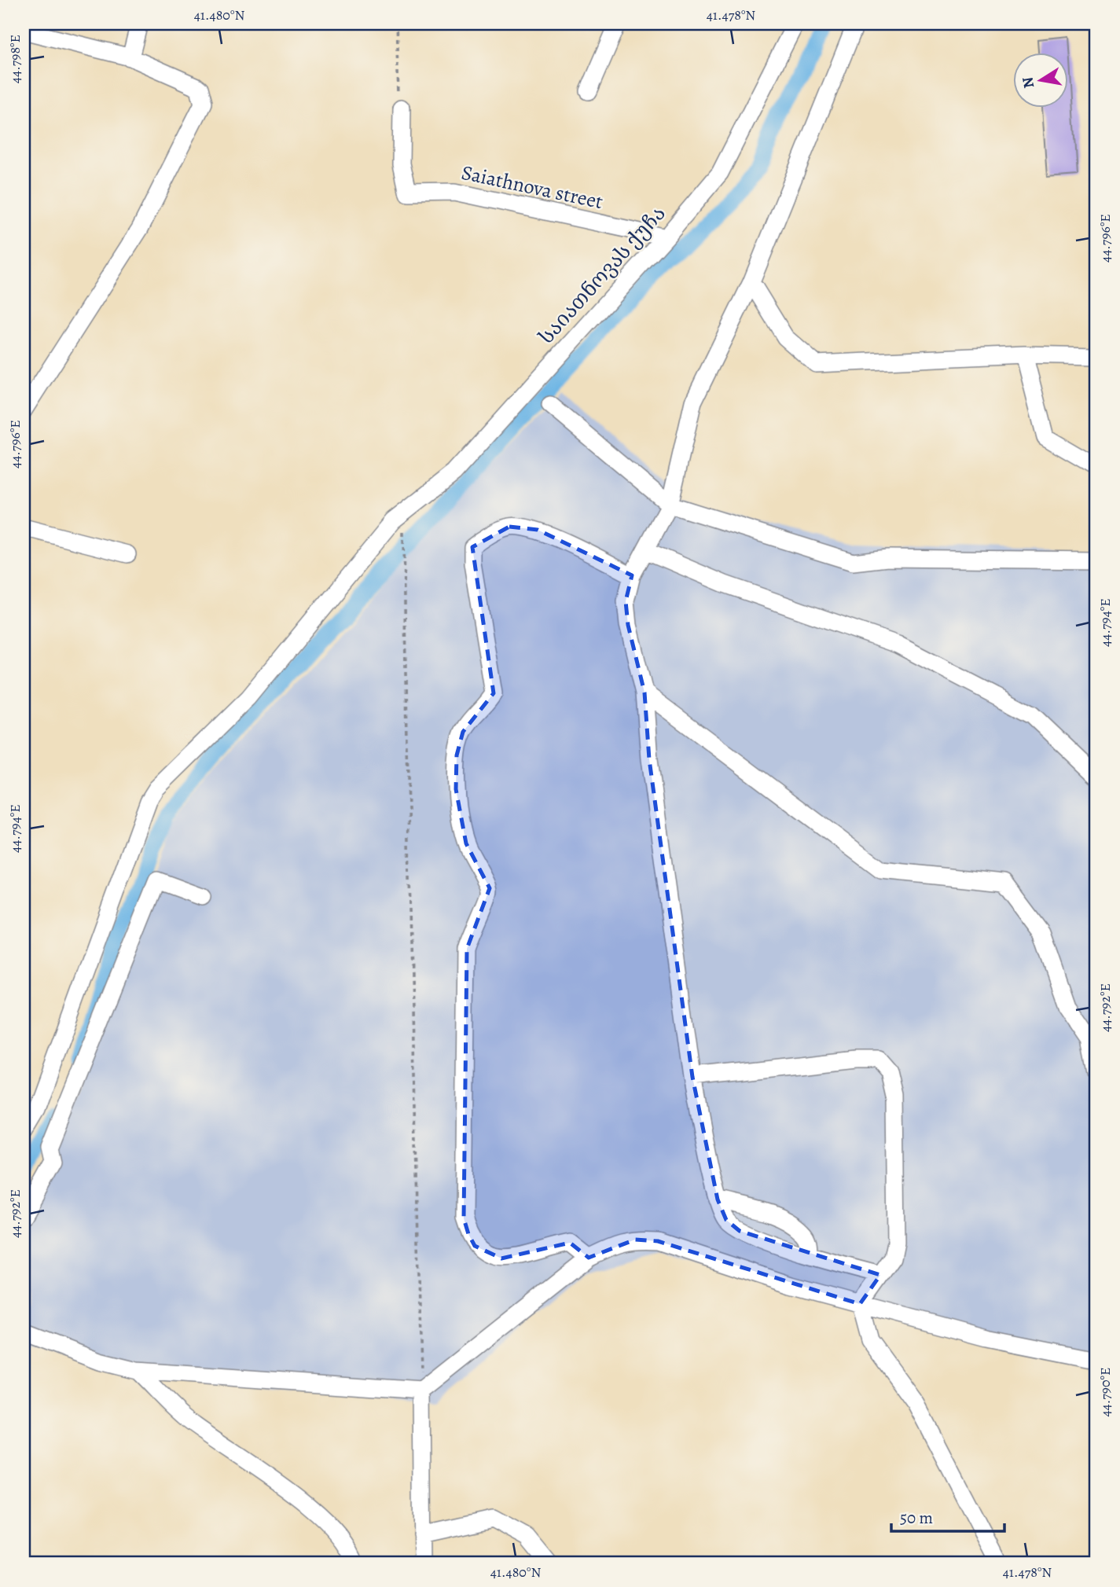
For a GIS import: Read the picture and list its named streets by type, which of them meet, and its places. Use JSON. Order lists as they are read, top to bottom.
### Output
{
  "streets": {
    "street": ["Saiathnova street", "საიათნოვას ქუჩა"]
  },
  "crossings": [
    ["Saiathnova street", "საიათნოვას ქუჩა"]
  ],
  "scale_bar": "50 m",
  "north": "left",
  "coordinates": [
    "41.480°N",
    "41.478°N",
    "44.798°E",
    "44.796°E",
    "44.794°E",
    "44.792°E",
    "44.790°E"
  ]
}
